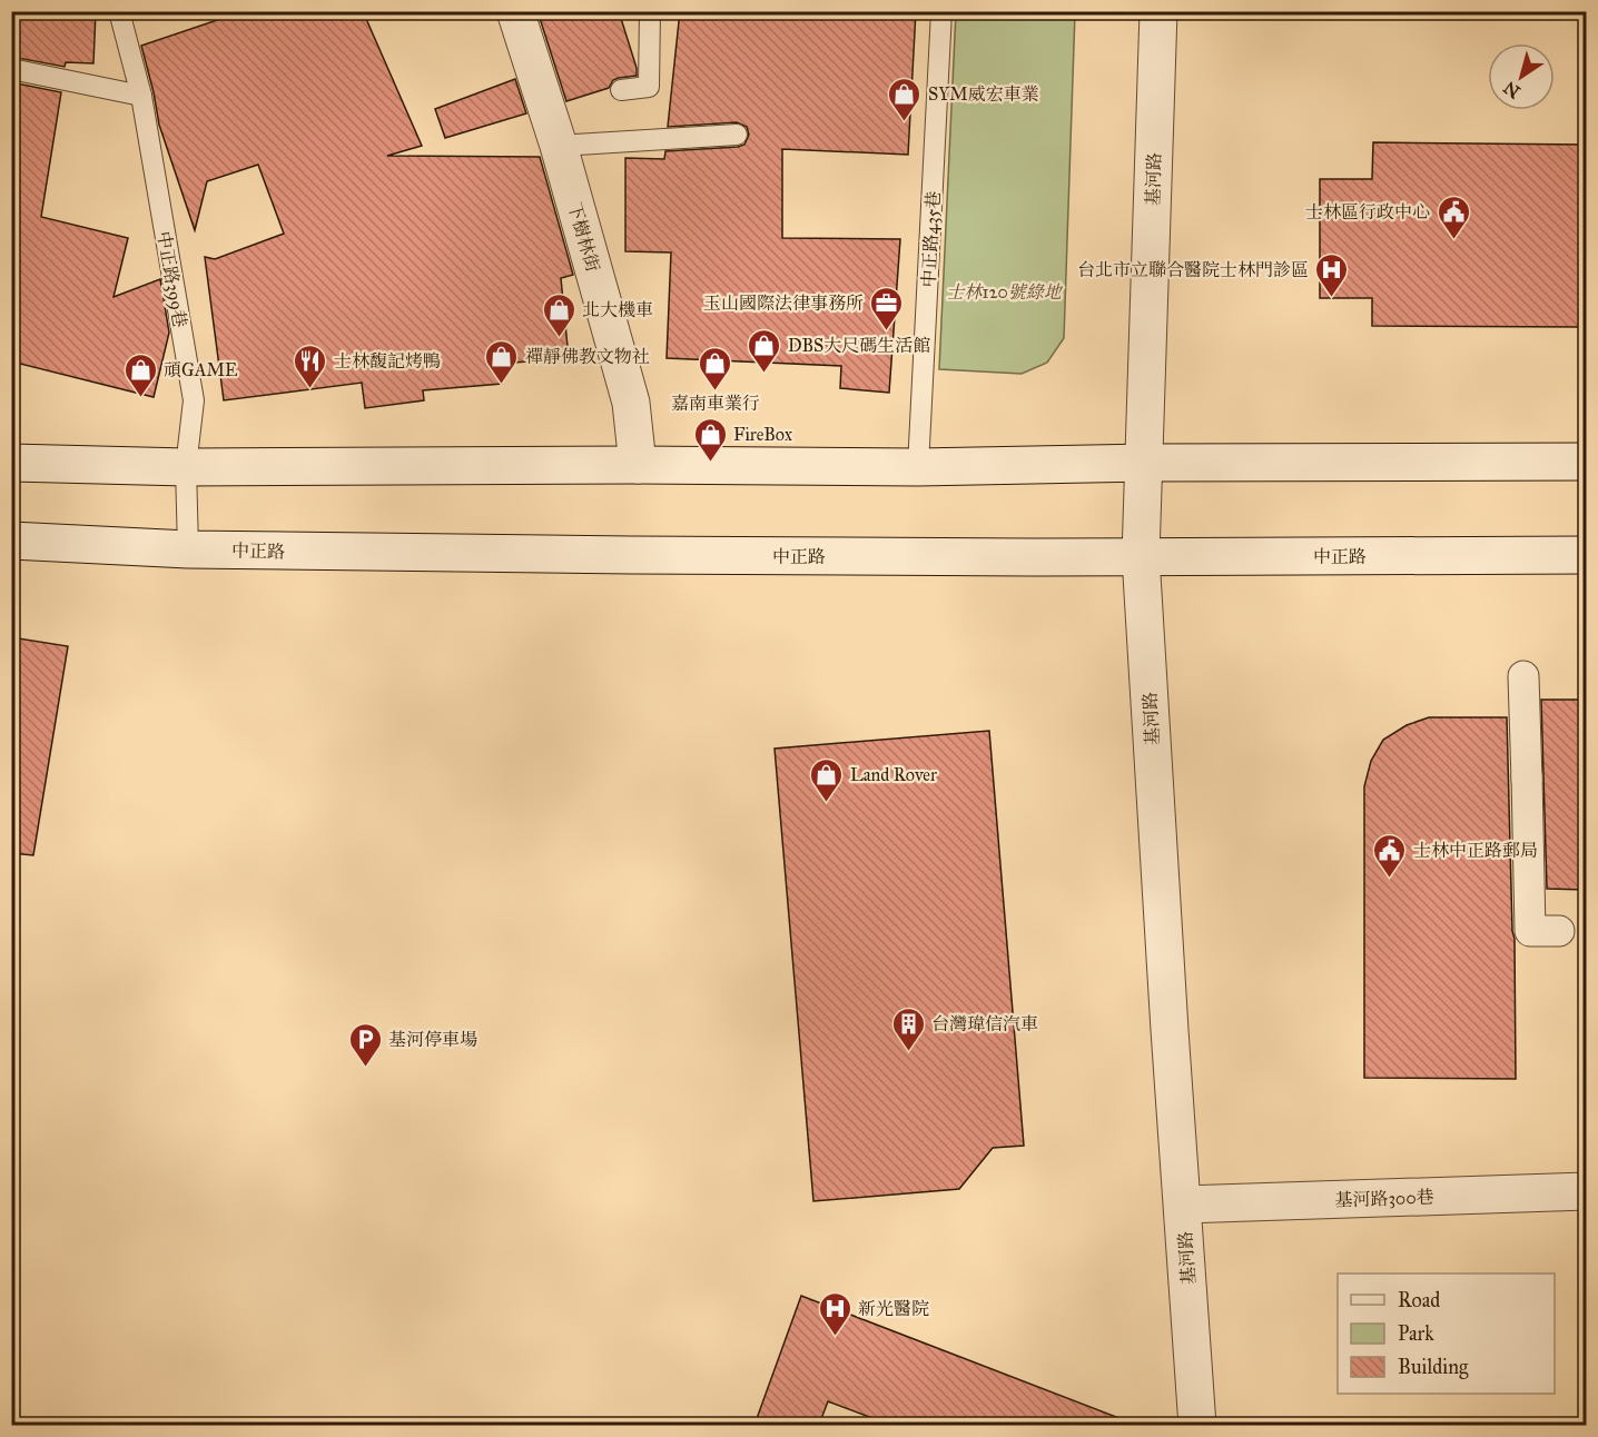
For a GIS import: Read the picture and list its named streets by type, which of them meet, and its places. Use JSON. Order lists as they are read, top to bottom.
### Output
{
  "streets": {
    "main road": [
      "基河路",
      "下樹林街",
      "中正路",
      "基河路300巷"
    ],
    "lane": ["中正路435巷", "中正路399巷"]
  },
  "crossings": [
    ["基河路", "中正路"],
    ["基河路", "基河路300巷"],
    ["中正路399巷", "中正路"]
  ],
  "parks": ["士林120號綠地"],
  "places": {
    "shop": [
      "SYM威宏車業",
      "北大機車",
      "DBS大尺碼生活館",
      "禪靜佛教文物社",
      "嘉南車業行",
      "頑GAME",
      "FireBox",
      "Land Rover"
    ],
    "public building": ["士林區行政中心", "士林中正路郵局"],
    "hospital": ["台北市立聯合醫院士林門診區", "新光醫院"],
    "office": ["玉山國際法律事務所"],
    "restaurant": ["士林馥記烤鴨"],
    "building": ["台灣瑋信汽車"],
    "parking": ["基河停車場"]
  },
  "legend": ["Road", "Park", "Building"],
  "north": "bottom left"
}
